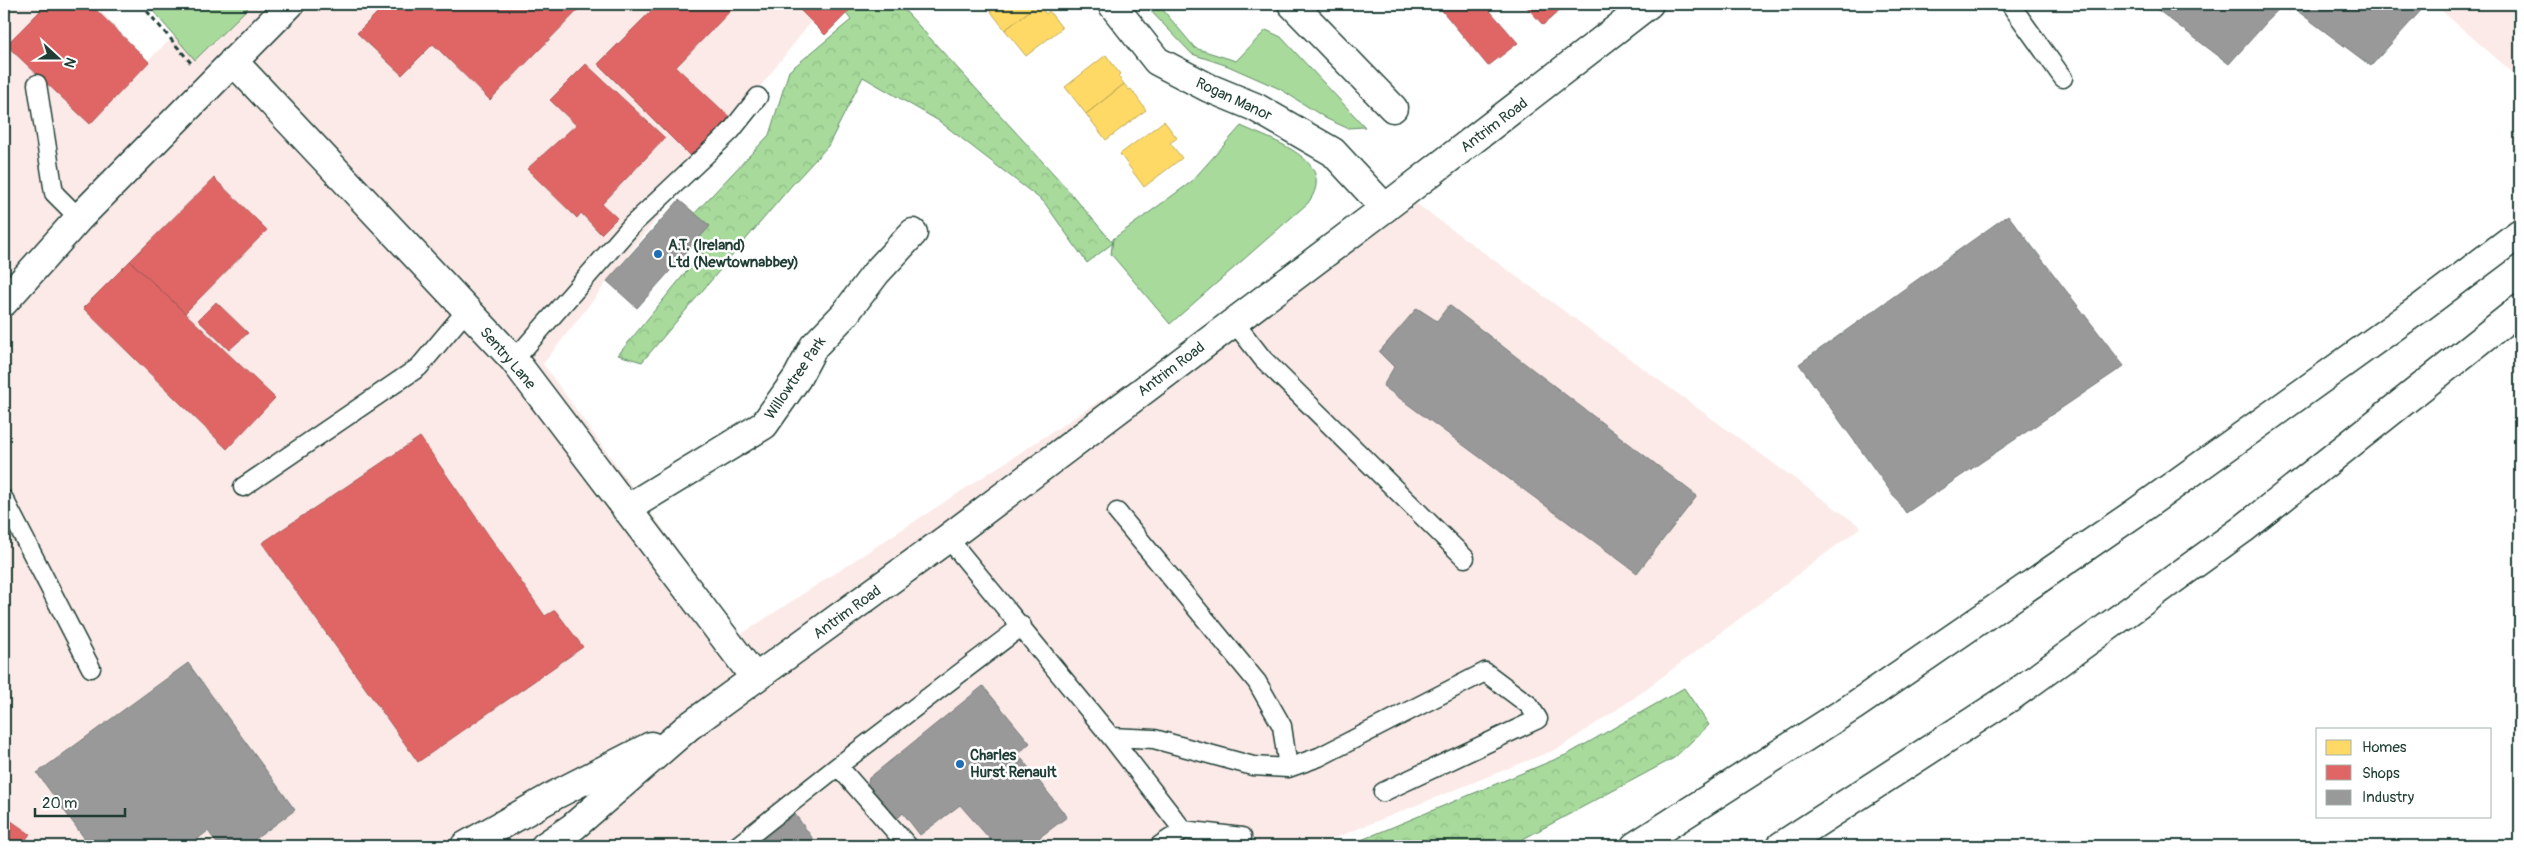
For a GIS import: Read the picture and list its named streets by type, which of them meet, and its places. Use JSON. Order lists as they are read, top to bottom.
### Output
{
  "streets": {
    "main road": [
      "Rogan Manor",
      "Antrim Road",
      "Sentry Lane",
      "Willowtree Park"
    ]
  },
  "crossings": [
    ["Rogan Manor", "Antrim Road"],
    ["Antrim Road", "Sentry Lane"],
    ["Sentry Lane", "Willowtree Park"]
  ],
  "places": ["A.T. (Ireland) Ltd (Newtownabbey)", "Charles Hurst Renault"],
  "legend": ["Homes", "Shops", "Industry"],
  "scale_bar": "20 m",
  "north": "right"
}
